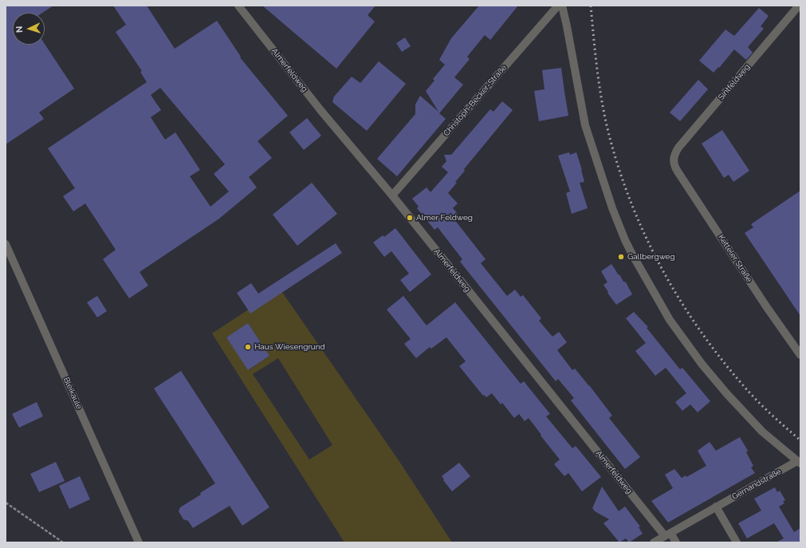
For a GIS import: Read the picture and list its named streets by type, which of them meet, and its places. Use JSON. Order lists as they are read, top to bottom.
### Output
{
  "streets": {
    "street": [
      "Almerfeldweg",
      "Sintfeldweg",
      "Christoph-Becker-Straße",
      "Ketteler Straße",
      "Bleikaule",
      "Gernandstraße"
    ]
  },
  "crossings": [
    ["Almerfeldweg", "Christoph-Becker-Straße"],
    ["Almerfeldweg", "Gernandstraße"],
    ["Sintfeldweg", "Ketteler Straße"]
  ],
  "places": ["Almer Feldweg", "Gallbergweg", "Haus Wiesengrund"],
  "north": "left"
}
